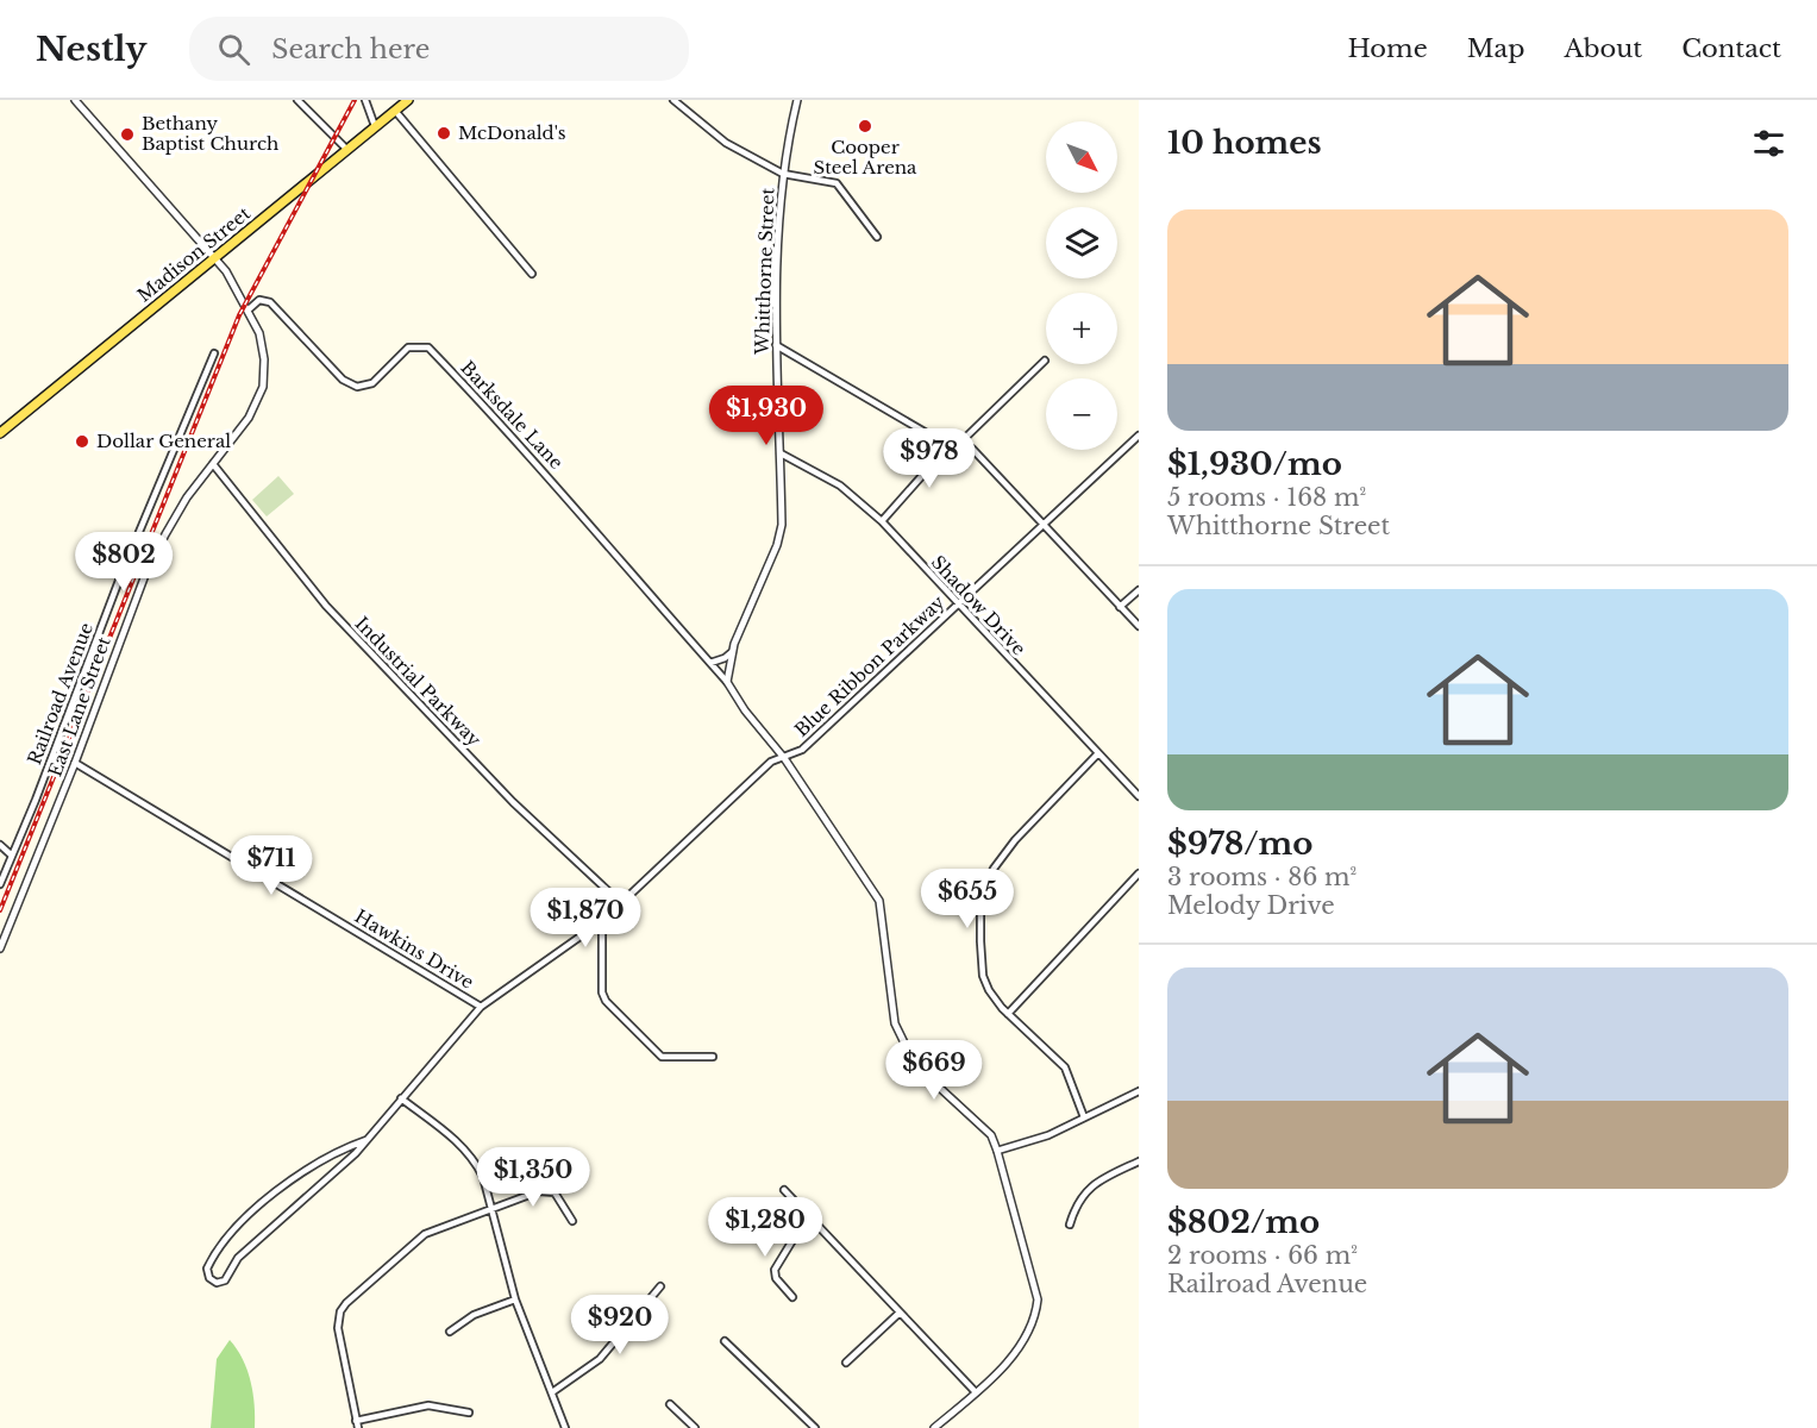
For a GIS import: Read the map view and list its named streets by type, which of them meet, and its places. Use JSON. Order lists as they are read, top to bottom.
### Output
{
  "streets": {
    "main road": ["Madison Street"],
    "street": [
      "Whitthorne Street",
      "Barksdale Lane",
      "Shadow Drive",
      "Blue Ribbon Parkway",
      "Industrial Parkway",
      "Railroad Avenue",
      "East Lane Street",
      "Hawkins Drive"
    ]
  },
  "crossings": [
    ["Madison Street", "East Lane Street"],
    ["Whitthorne Street", "Barksdale Lane"],
    ["Whitthorne Street", "Shadow Drive"],
    ["Barksdale Lane", "East Lane Street"],
    ["Shadow Drive", "Blue Ribbon Parkway"],
    ["Blue Ribbon Parkway", "Industrial Parkway"],
    ["Blue Ribbon Parkway", "Hawkins Drive"],
    ["Industrial Parkway", "East Lane Street"],
    ["East Lane Street", "Hawkins Drive"]
  ],
  "places": [
    "Cooper Steel Arena",
    "McDonald's",
    "Bethany Baptist Church",
    "Dollar General"
  ],
  "north": "bottom right",
  "page": {
    "header": "Nestly",
    "search": "Search here",
    "nav": [
      "Home",
      "Map",
      "About",
      "Contact"
    ],
    "heading": "10 homes",
    "map_buttons": ["+", "−"],
    "list": [
      {
        "name": "$1,930/mo",
        "note": "5 rooms · 168 m² · Whitthorne Street"
      },
      {
        "name": "$978/mo",
        "note": "3 rooms · 86 m² · Melody Drive"
      },
      {
        "name": "$802/mo",
        "note": "2 rooms · 66 m² · Railroad Avenue"
      }
    ],
    "price": [
      "$1,930",
      "$978",
      "$802",
      "$711",
      "$655",
      "$1,870",
      "$669",
      "$1,350",
      "$1,280",
      "$920"
    ]
  }
}
